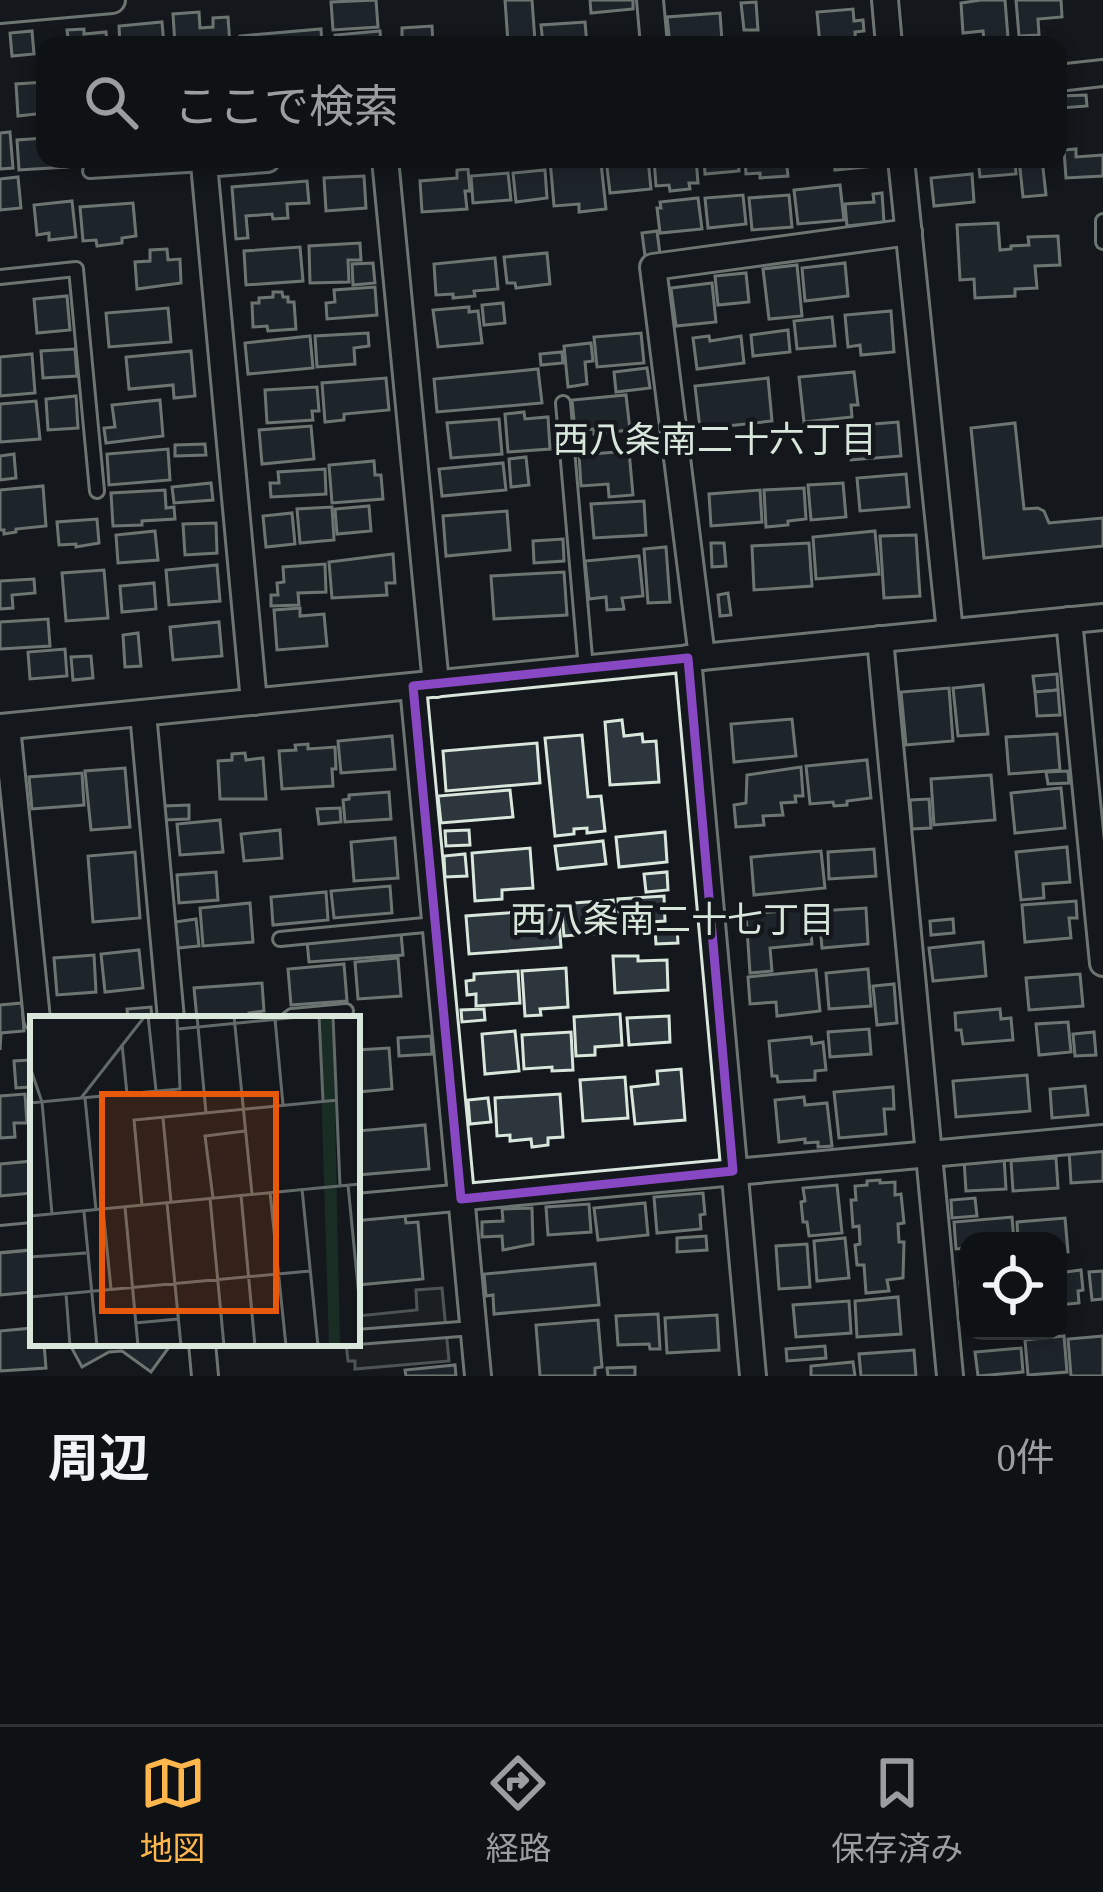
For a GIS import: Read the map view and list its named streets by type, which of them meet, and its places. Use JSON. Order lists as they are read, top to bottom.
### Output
{
  "districts": ["西八条南二十六丁目", "西八条南二十七丁目"],
  "page": {
    "search": "ここで検索",
    "heading": ["周辺", "0件"],
    "nav": ["地図", "経路", "保存済み"]
  }
}
